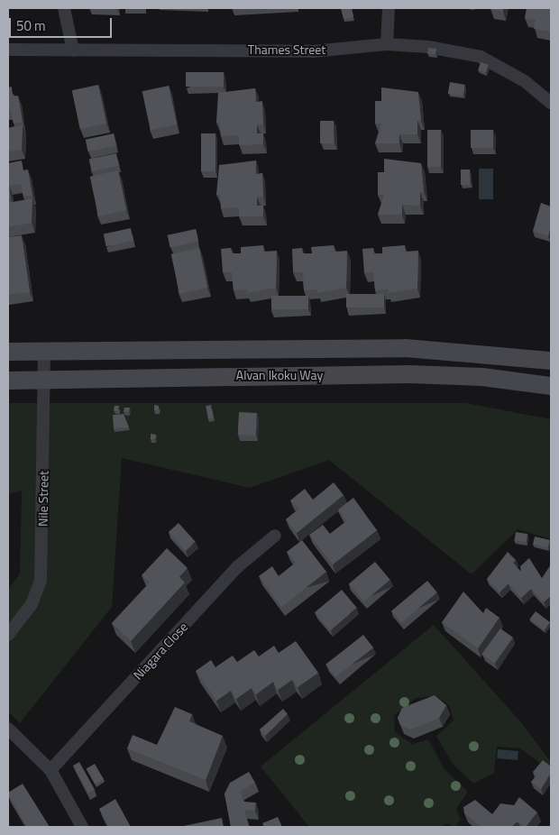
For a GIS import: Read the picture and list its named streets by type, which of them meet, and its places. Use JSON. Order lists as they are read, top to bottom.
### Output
{
  "streets": {
    "street": [
      "Thames Street",
      "Alvan Ikoku Way",
      "Nile Street",
      "Niagara Close"
    ]
  },
  "crossings": [
    ["Alvan Ikoku Way", "Nile Street"]
  ],
  "scale_bar": "50 m"
}
